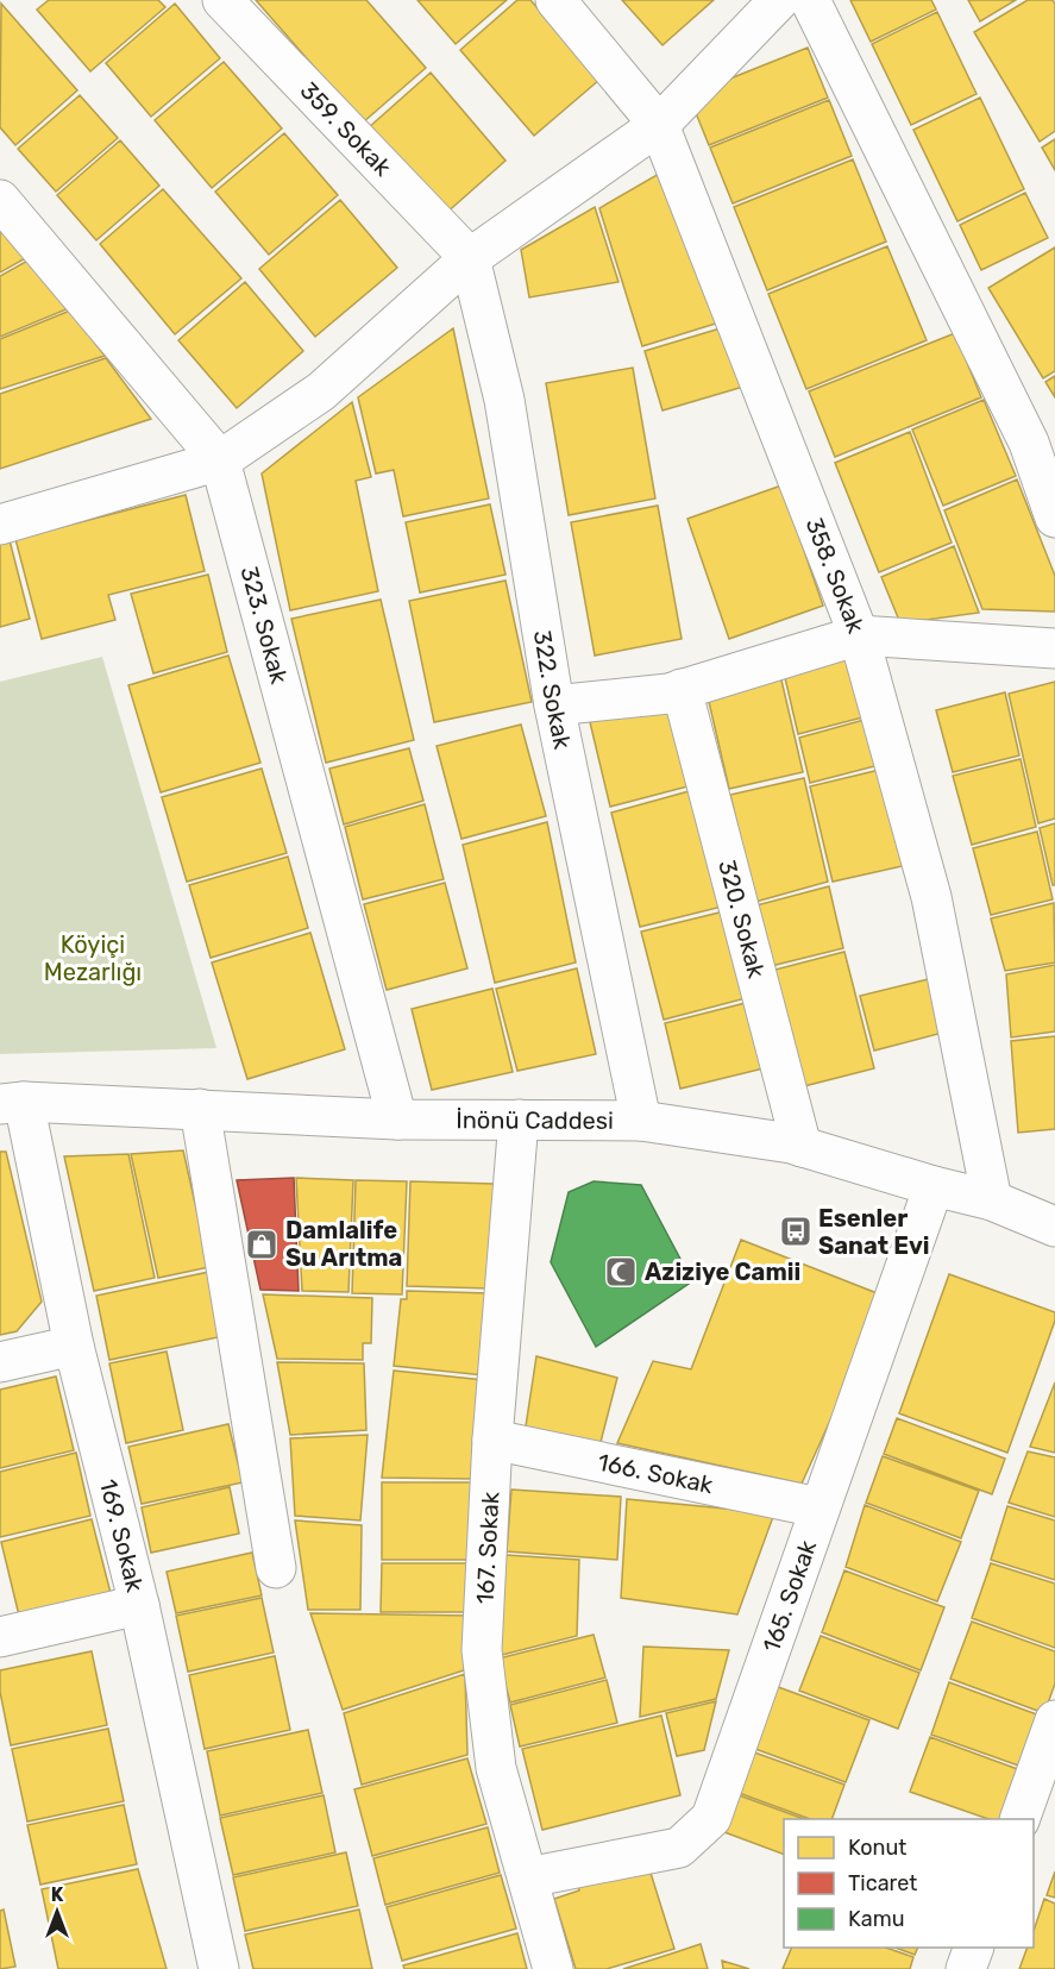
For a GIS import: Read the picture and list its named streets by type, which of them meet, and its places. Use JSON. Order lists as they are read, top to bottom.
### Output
{
  "streets": {
    "street": [
      "359. Sokak",
      "358. Sokak",
      "323. Sokak",
      "322. Sokak",
      "320. Sokak",
      "İnönü Caddesi",
      "166. Sokak",
      "169. Sokak",
      "167. Sokak",
      "165. Sokak"
    ]
  },
  "crossings": [
    ["359. Sokak", "322. Sokak"],
    ["358. Sokak", "İnönü Caddesi"],
    ["323. Sokak", "İnönü Caddesi"],
    ["322. Sokak", "İnönü Caddesi"],
    ["320. Sokak", "İnönü Caddesi"],
    ["İnönü Caddesi", "169. Sokak"],
    ["İnönü Caddesi", "167. Sokak"],
    ["İnönü Caddesi", "165. Sokak"],
    ["166. Sokak", "167. Sokak"],
    ["166. Sokak", "165. Sokak"],
    ["167. Sokak", "165. Sokak"]
  ],
  "parks": ["Köyiçi Mezarlığı"],
  "places": {
    "bus stop": ["Esenler Sanat Evi"],
    "shop": ["Damlalife Su Arıtma"],
    "mosque": ["Aziziye Camii"]
  },
  "legend": ["Konut", "Ticaret", "Kamu"],
  "north": "top"
}
